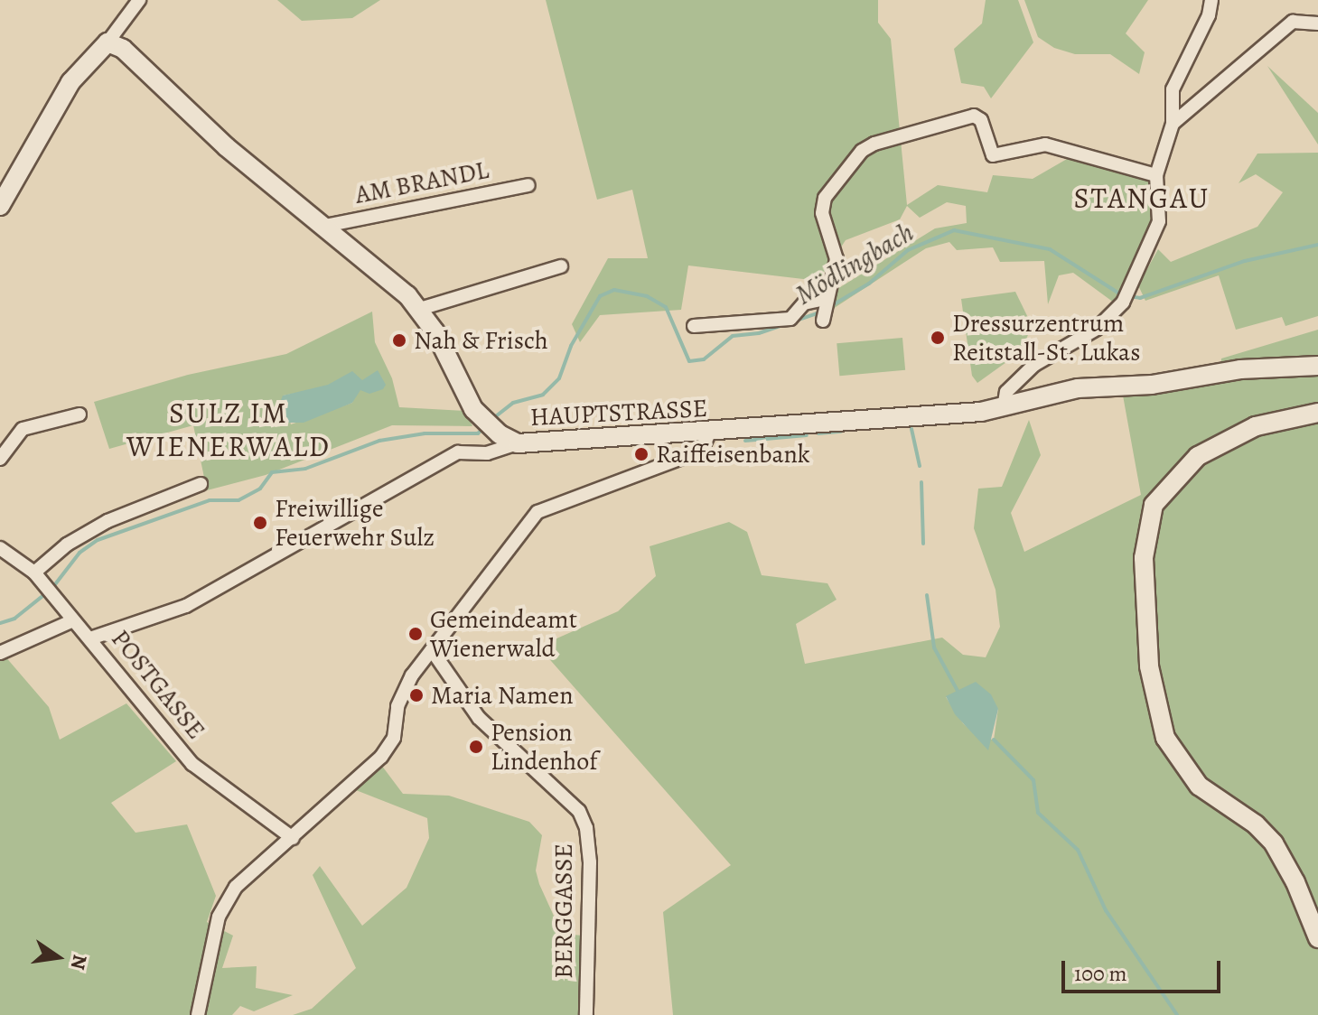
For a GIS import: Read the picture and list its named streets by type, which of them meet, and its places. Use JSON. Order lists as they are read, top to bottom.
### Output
{
  "streets": {
    "main road": ["HAUPTSTRASSE"],
    "street": ["AM BRANDL", "POSTGASSE", "BERGGASSE"]
  },
  "crossings": [
    ["AM BRANDL", "HAUPTSTRASSE"]
  ],
  "districts": ["STANGAU", "SULZ IM WIENERWALD"],
  "water": ["Mödlingbach"],
  "places": [
    "Dressurzentrum Reitstall-St. Lukas",
    "Nah & Frisch",
    "Raiffeisenbank",
    "Freiwillige Feuerwehr Sulz",
    "Gemeindeamt Wienerwald",
    "Maria Namen",
    "Pension Lindenhof"
  ],
  "scale_bar": "100 m",
  "north": "right"
}
